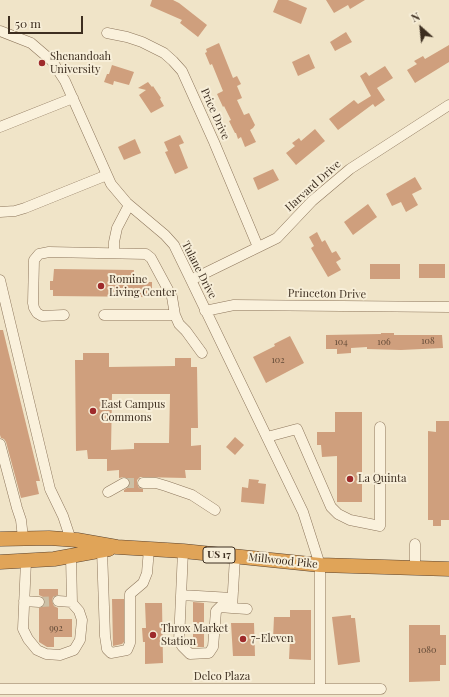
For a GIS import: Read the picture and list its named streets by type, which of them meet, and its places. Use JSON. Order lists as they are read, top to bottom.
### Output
{
  "streets": {
    "highway": ["US 17", "Millwood Pike"],
    "street": [
      "Price Drive",
      "Harvard Drive",
      "Tulane Drive",
      "Princeton Drive",
      "Delco Plaza"
    ]
  },
  "crossings": [
    ["Price Drive", "Harvard Drive"],
    ["Harvard Drive", "Tulane Drive"],
    ["Tulane Drive", "Princeton Drive"],
    ["Tulane Drive", "Millwood Pike"]
  ],
  "places": [
    "Shenandoah University",
    "Romine Living Center",
    "East Campus Commons",
    "La Quinta",
    "Throx Market Station",
    "7-Eleven"
  ],
  "house_numbers": [
    "108",
    "104",
    "106",
    "102",
    "992",
    "1080"
  ],
  "scale_bar": "50 m",
  "north": "top left"
}
